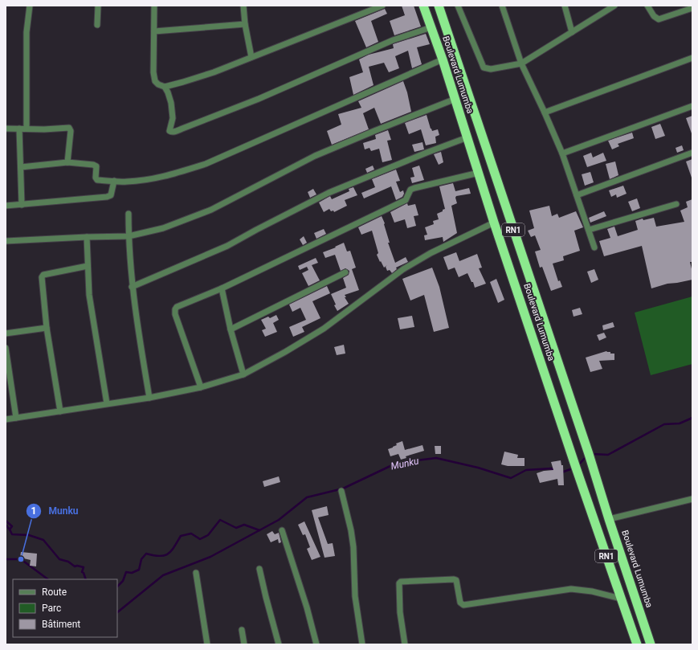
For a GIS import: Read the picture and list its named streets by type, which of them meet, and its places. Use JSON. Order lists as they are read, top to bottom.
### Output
{
  "streets": {
    "highway": ["Boulevard Lumumba", "RN1"]
  },
  "water": ["Munku"],
  "places": ["Munku"],
  "legend": ["Route", "Parc", "Bâtiment"]
}
